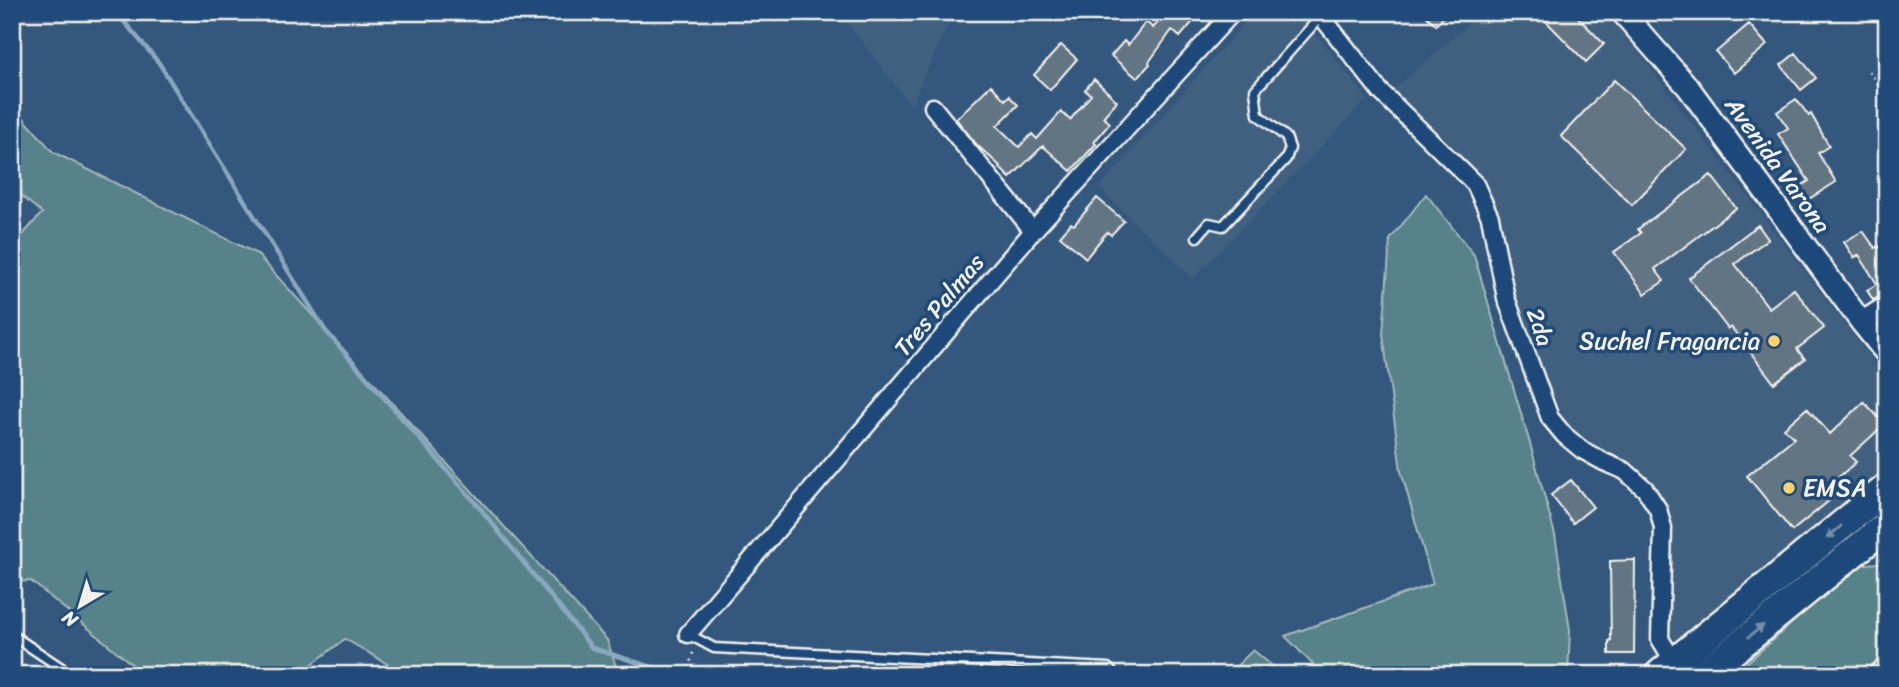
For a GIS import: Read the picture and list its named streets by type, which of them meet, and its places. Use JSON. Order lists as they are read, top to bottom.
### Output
{
  "streets": {
    "street": ["Avenida Varona", "Tres Palmas", "2da"]
  },
  "places": ["Suchel Fragancia", "EMSA"],
  "north": "bottom left"
}
